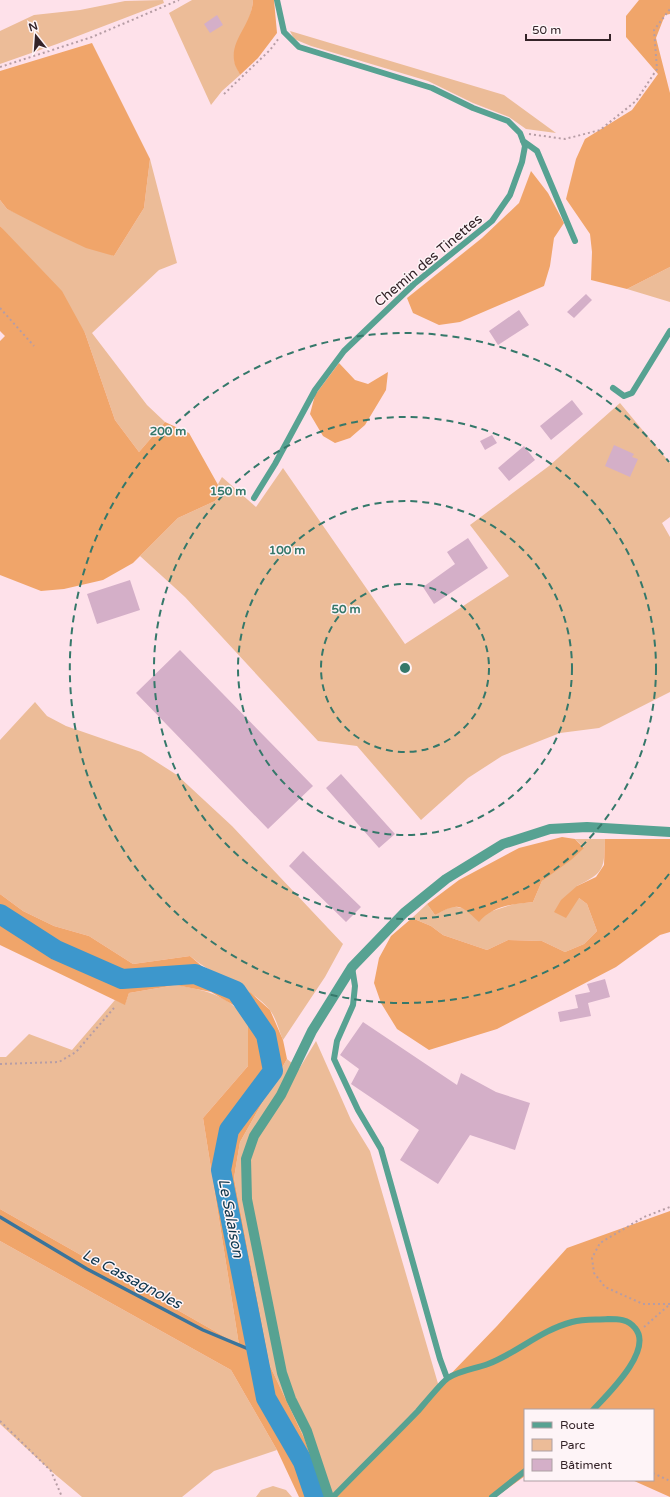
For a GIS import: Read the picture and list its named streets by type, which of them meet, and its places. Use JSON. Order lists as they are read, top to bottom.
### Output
{
  "streets": {
    "lane": ["Chemin des Tinettes"]
  },
  "water": ["Le Salaison", "Le Cassagnoles"],
  "legend": ["Route", "Parc", "Bâtiment"],
  "scale_bar": "50 m",
  "north": "top",
  "rings": [
    "200 m",
    "150 m",
    "100 m",
    "50 m"
  ]
}
